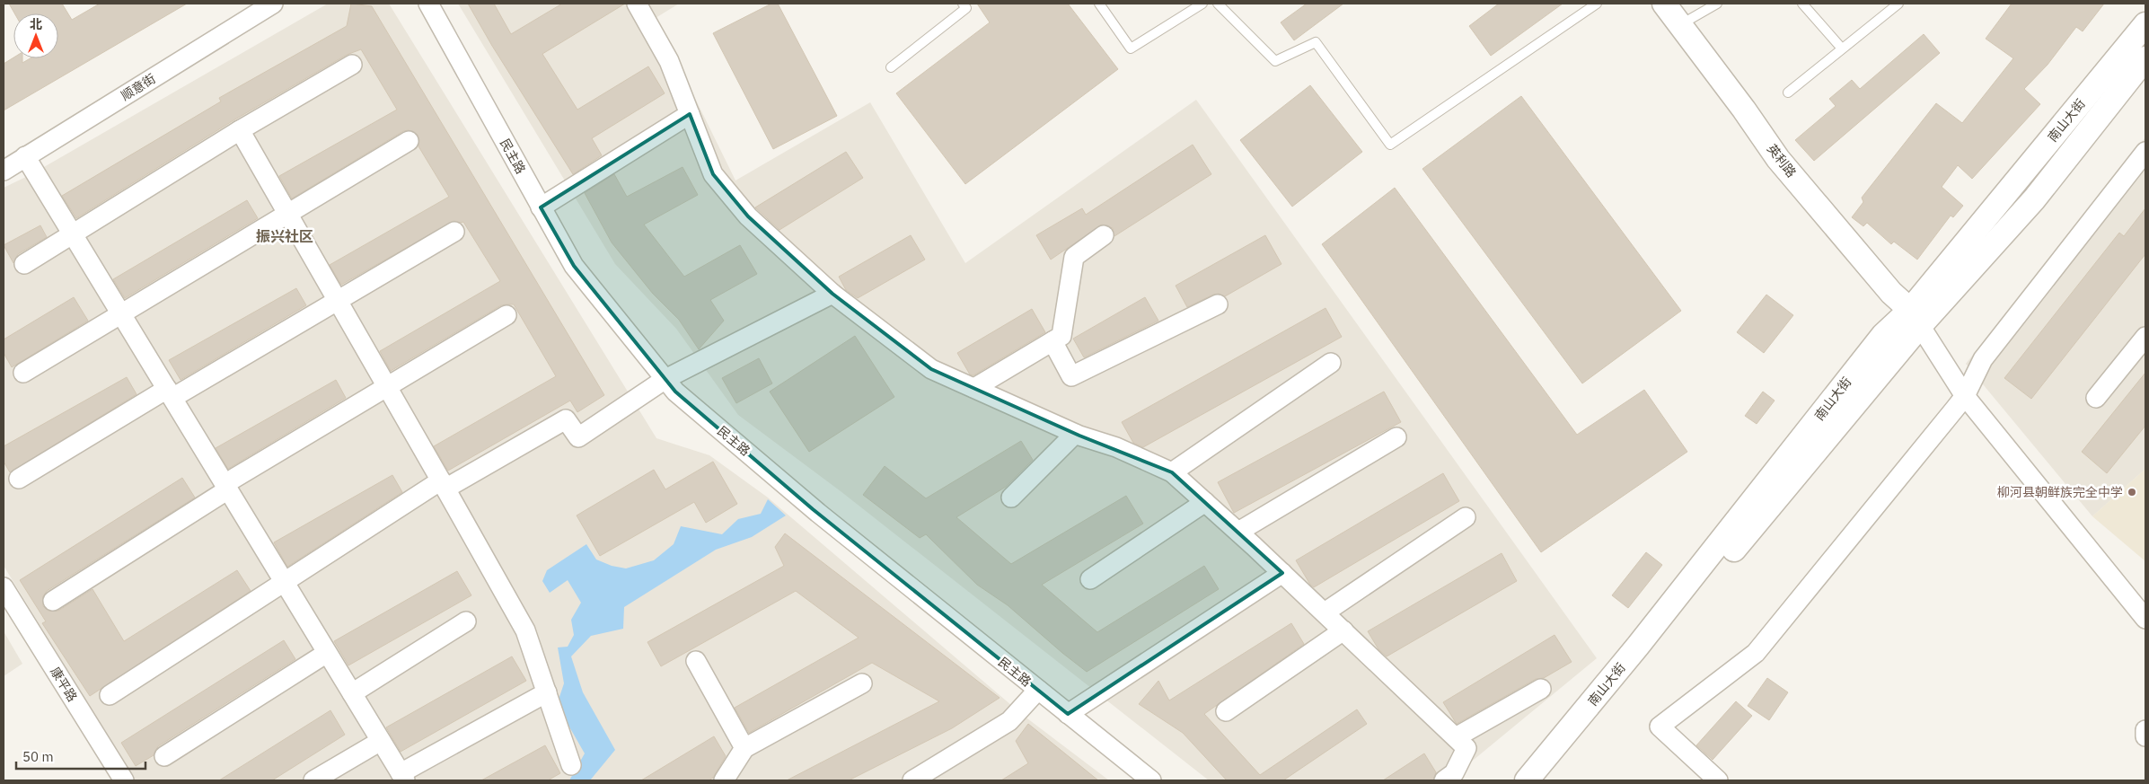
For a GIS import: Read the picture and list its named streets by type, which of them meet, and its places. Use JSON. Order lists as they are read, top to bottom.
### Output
{
  "streets": {
    "street": [
      "顺意街",
      "南山大街",
      "民主路",
      "英利路",
      "康平路"
    ]
  },
  "crossings": [
    ["南山大街", "英利路"]
  ],
  "districts": ["振兴社区"],
  "places": ["柳河县朝鲜族完全中学"],
  "scale_bar": "50 m",
  "north": "top"
}
